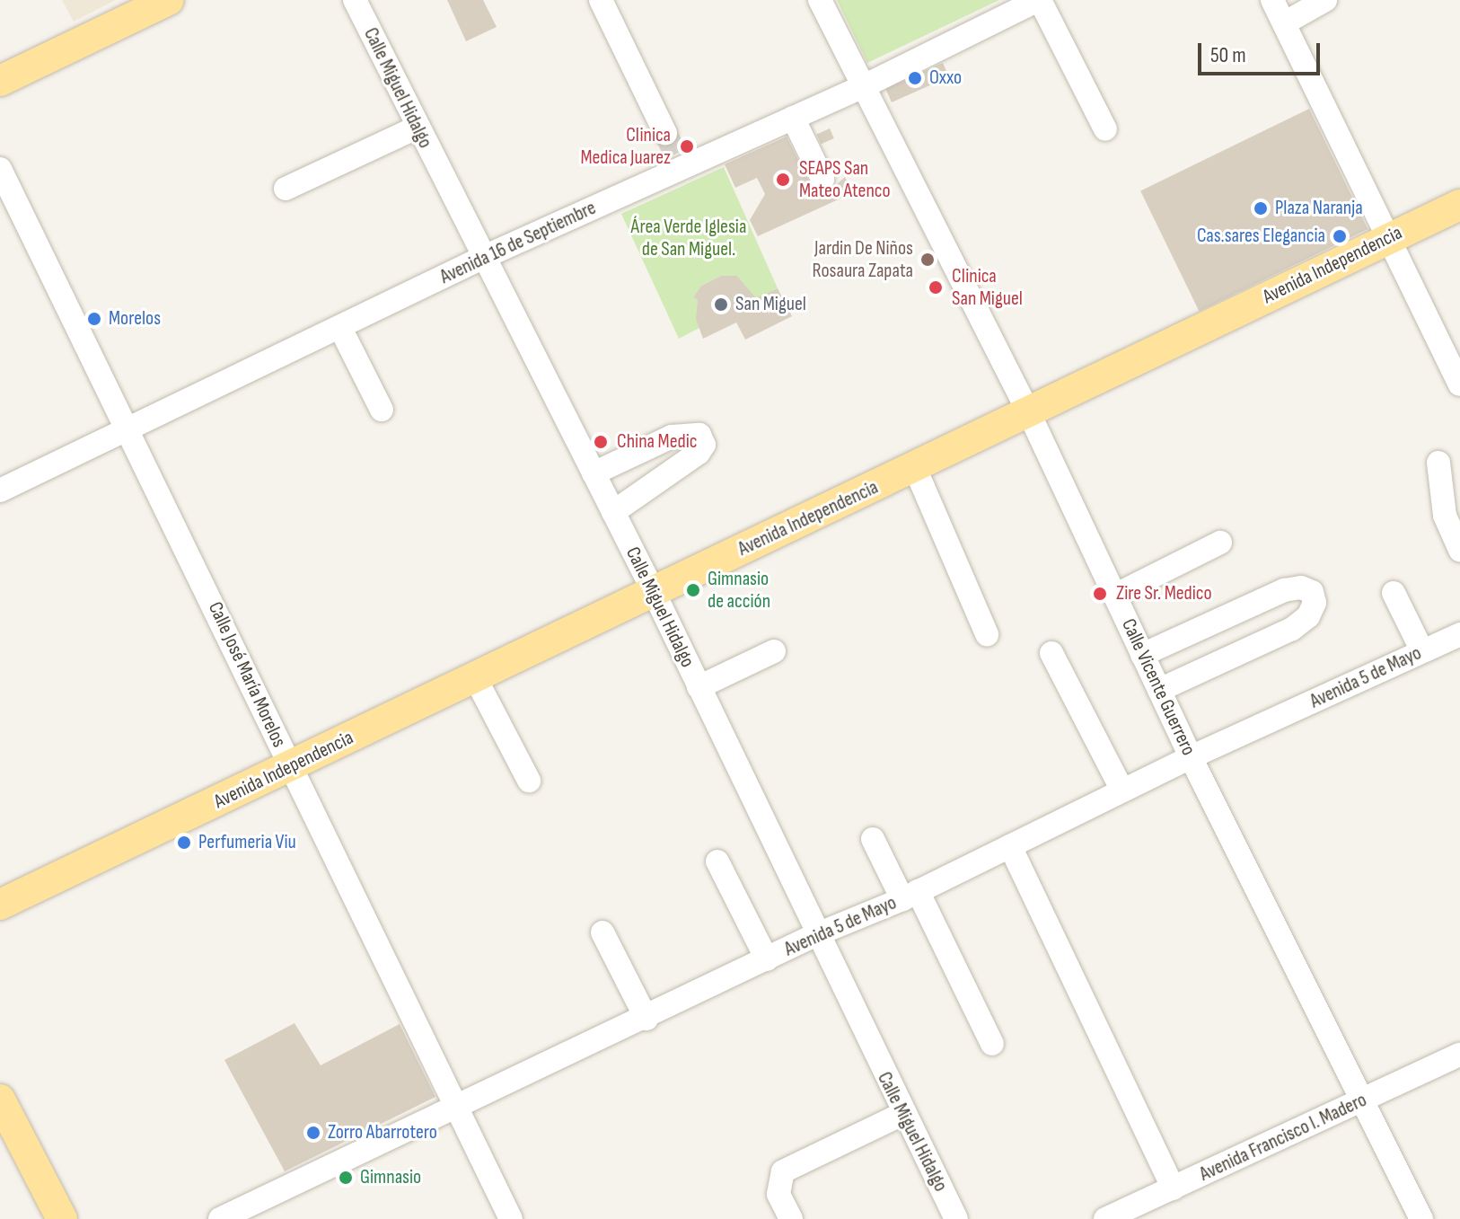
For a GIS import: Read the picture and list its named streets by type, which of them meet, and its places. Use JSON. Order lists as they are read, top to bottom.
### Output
{
  "streets": {
    "main road": ["Avenida Independencia"],
    "street": [
      "Calle Miguel Hidalgo",
      "Avenida 16 de Septiembre",
      "Calle José María Morelos",
      "Avenida 5 de Mayo",
      "Calle Vicente Guerrero",
      "Avenida Francisco I. Madero"
    ]
  },
  "crossings": [
    ["Calle Miguel Hidalgo", "Avenida 16 de Septiembre"],
    ["Calle Miguel Hidalgo", "Avenida Independencia"],
    ["Calle Miguel Hidalgo", "Avenida 5 de Mayo"],
    ["Avenida 16 de Septiembre", "Calle José María Morelos"],
    ["Avenida 16 de Septiembre", "Calle Vicente Guerrero"],
    ["Avenida Independencia", "Calle José María Morelos"],
    ["Avenida Independencia", "Calle Vicente Guerrero"],
    ["Calle José María Morelos", "Avenida 5 de Mayo"],
    ["Avenida 5 de Mayo", "Calle Vicente Guerrero"],
    ["Calle Vicente Guerrero", "Avenida Francisco I. Madero"]
  ],
  "parks": ["Área Verde Iglesia de San Miguel."],
  "places": [
    "Oxxo",
    "Clinica Medica Juarez",
    "SEAPS San Mateo Atenco",
    "Plaza Naranja",
    "Cas.sares Elegancia",
    "Jardin De Niños Rosaura Zapata",
    "Clinica San Miguel",
    "San Miguel",
    "Morelos",
    "China Medic",
    "Gimnasio de acción",
    "Zire Sr. Medico",
    "Perfumeria Viu",
    "Zorro Abarrotero",
    "Gimnasio"
  ],
  "scale_bar": "50 m"
}
